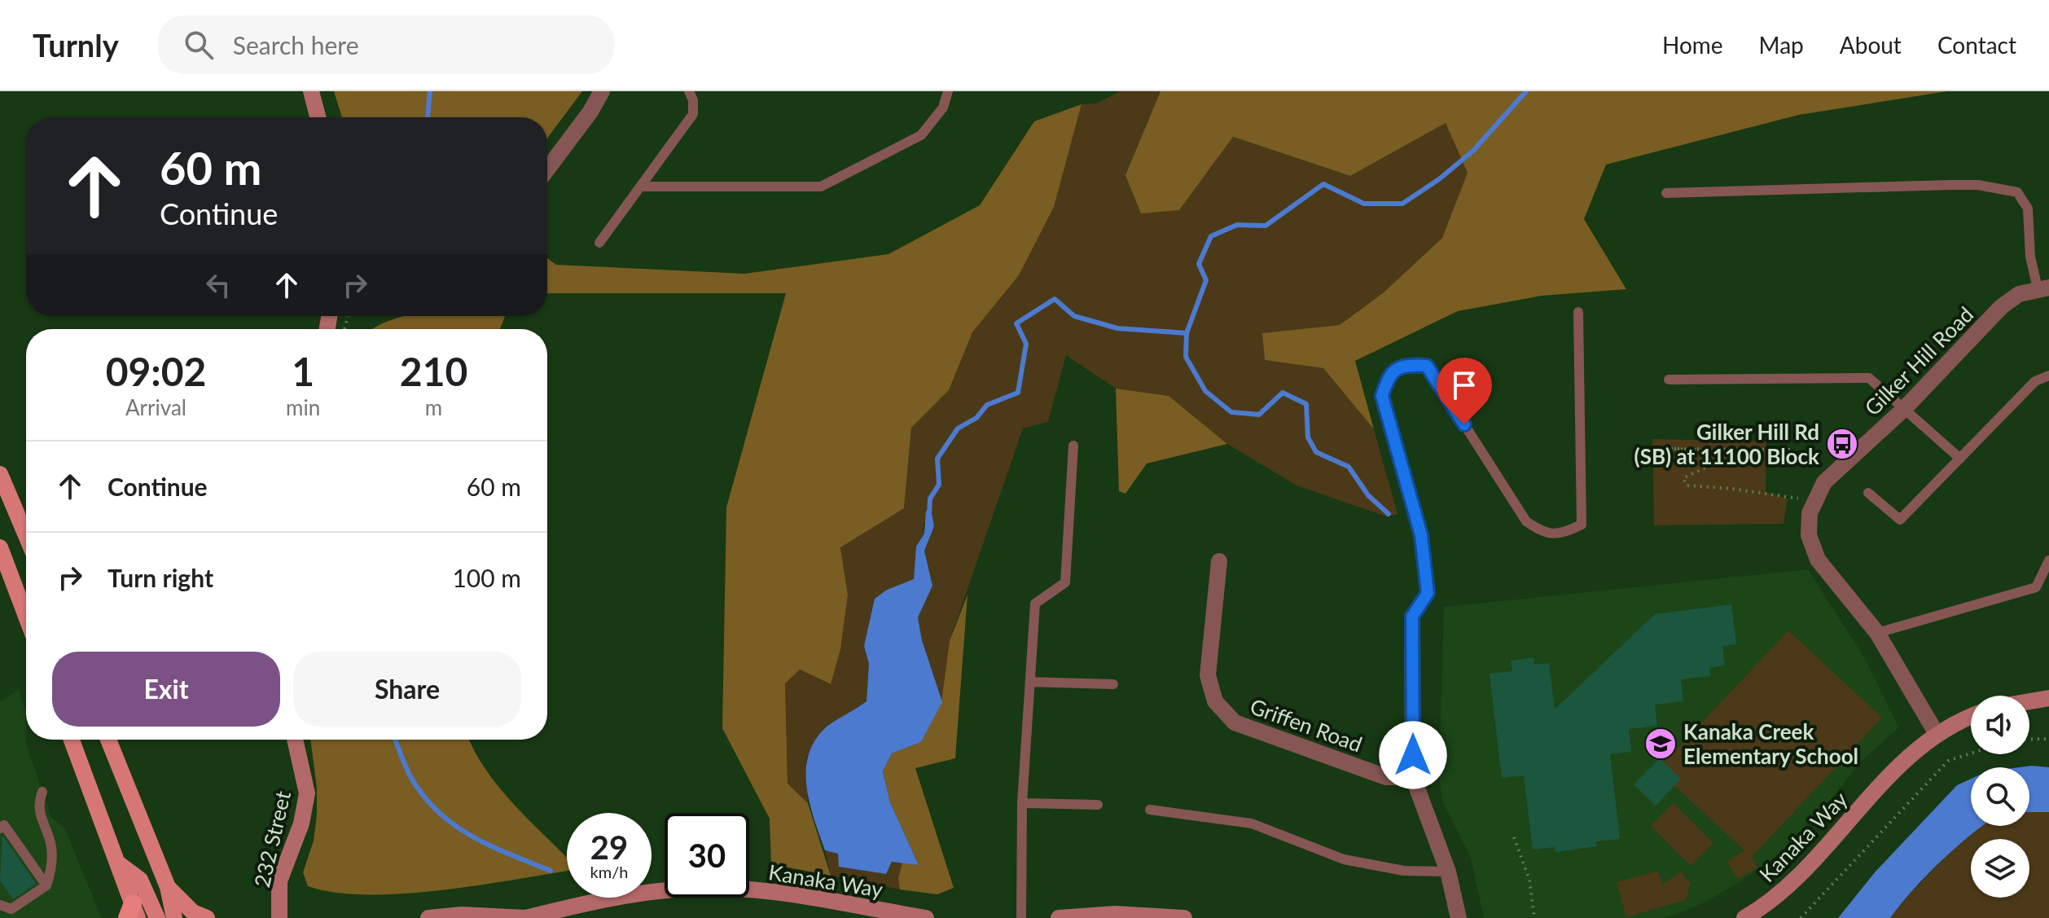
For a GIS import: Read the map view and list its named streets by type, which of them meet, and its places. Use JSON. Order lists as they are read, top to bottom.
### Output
{
  "streets": {
    "main road": ["Kanaka Way", "232 Street"],
    "street": ["Gilker Hill Road", "Griffen Road"]
  },
  "crossings": [
    ["Gilker Hill Road", "Kanaka Way"]
  ],
  "places": {
    "bus stop": ["Gilker Hill Rd (SB) at 11100 Block"],
    "school or university": ["Kanaka Creek Elementary School"]
  },
  "page": {
    "header": "Turnly",
    "search": "Search here",
    "nav": [
      "Home",
      "Map",
      "About",
      "Contact"
    ],
    "turn": ["60 m", "Continue"],
    "eta": [
      "09:02",
      "Arrival",
      "1",
      "min",
      "210",
      "m"
    ],
    "list": [
      {
        "name": "Continue",
        "value": "60 m"
      },
      {
        "name": "Turn right",
        "value": "100 m"
      }
    ],
    "buttons": ["Exit", "Share"],
    "speed": "29 km/h",
    "limit": "30"
  }
}
